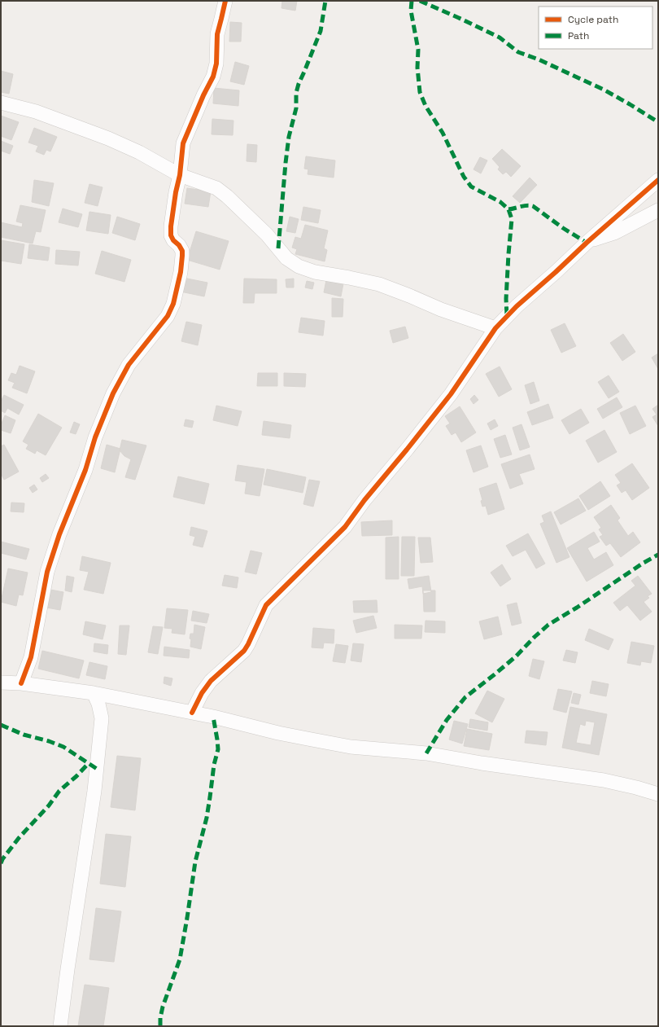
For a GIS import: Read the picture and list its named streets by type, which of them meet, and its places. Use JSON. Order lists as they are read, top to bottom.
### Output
{
  "legend": ["Cycle path", "Path"]
}
